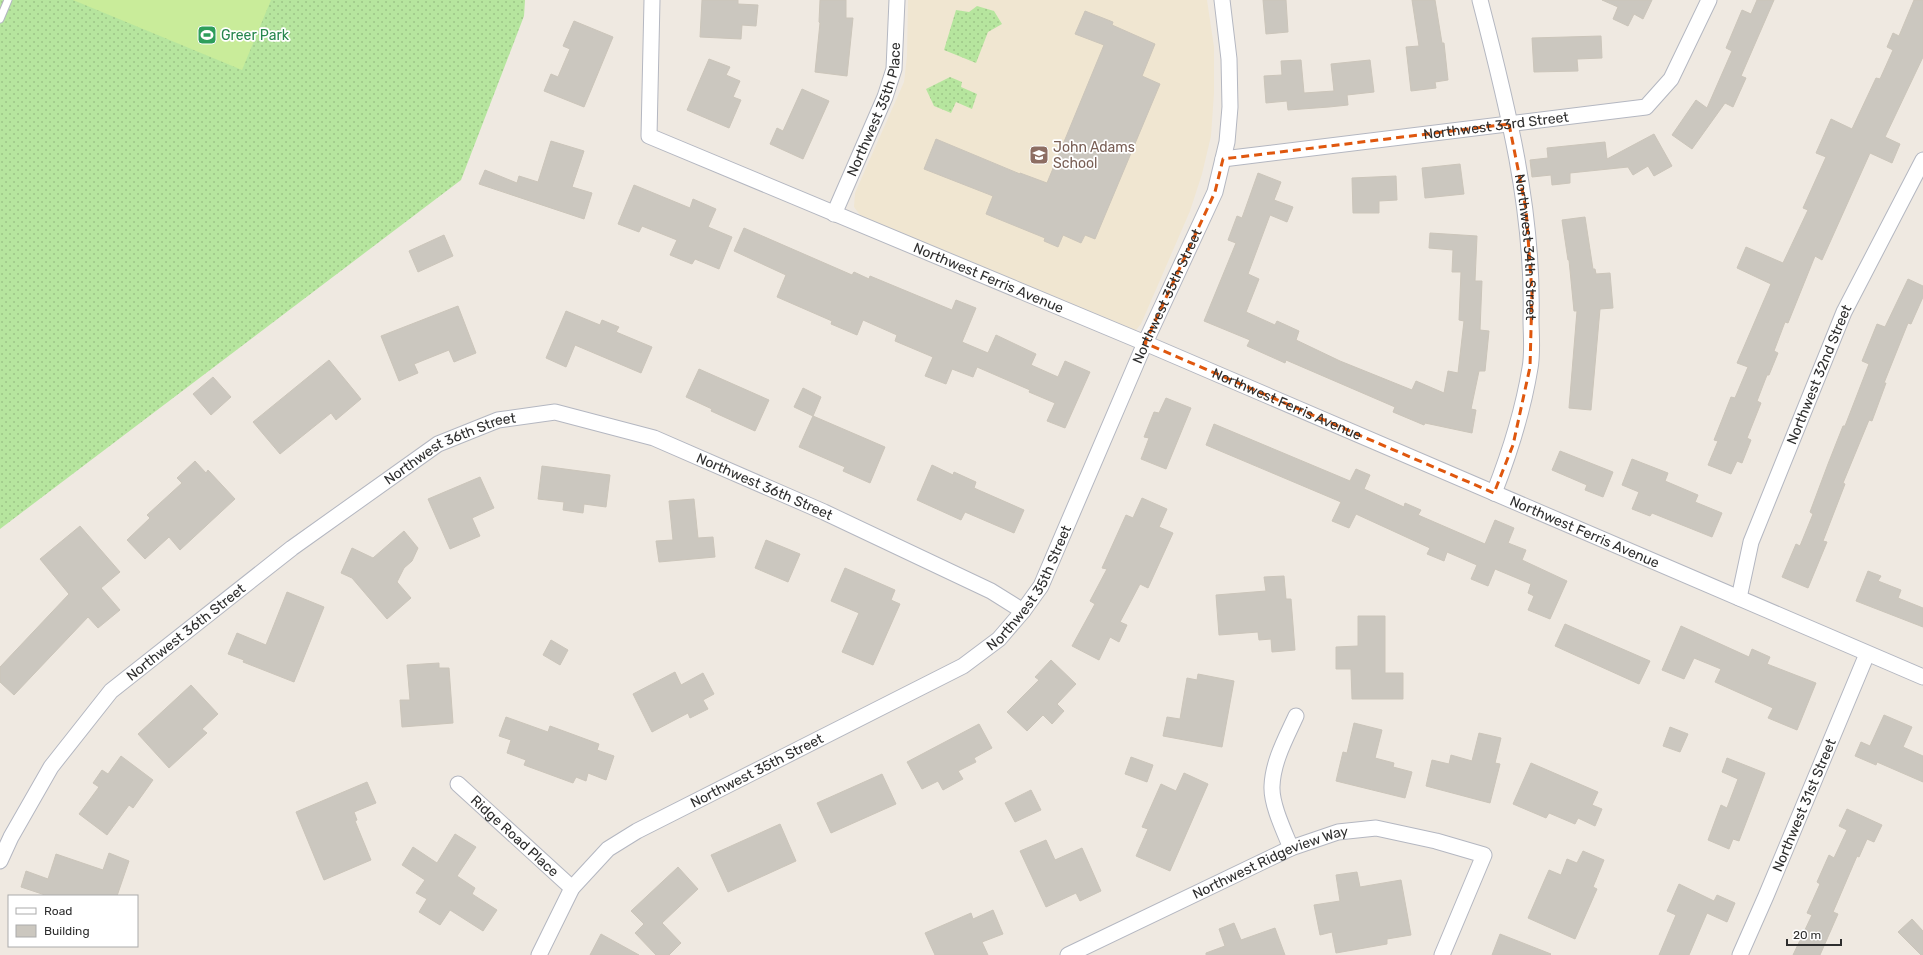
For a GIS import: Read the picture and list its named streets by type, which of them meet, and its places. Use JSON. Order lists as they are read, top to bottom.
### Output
{
  "streets": {
    "street": [
      "Northwest 35th Place",
      "Northwest 33rd Street",
      "Northwest 34th Street",
      "Northwest Ferris Avenue",
      "Northwest 35th Street",
      "Northwest 32nd Street",
      "Northwest 36th Street",
      "Northwest 31st Street",
      "Ridge Road Place",
      "Northwest Ridgeview Way"
    ]
  },
  "crossings": [
    ["Northwest 35th Place", "Northwest Ferris Avenue"],
    ["Northwest 33rd Street", "Northwest 34th Street"],
    ["Northwest 33rd Street", "Northwest 35th Street"],
    ["Northwest 34th Street", "Northwest Ferris Avenue"],
    ["Northwest Ferris Avenue", "Northwest 35th Street"],
    ["Northwest Ferris Avenue", "Northwest 32nd Street"],
    ["Northwest Ferris Avenue", "Northwest 31st Street"],
    ["Northwest 35th Street", "Northwest 36th Street"],
    ["Northwest 35th Street", "Ridge Road Place"]
  ],
  "places": {
    "sports": ["Greer Park"],
    "school or university": ["John Adams School"]
  },
  "legend": ["Road", "Building"],
  "scale_bar": "20 m"
}
